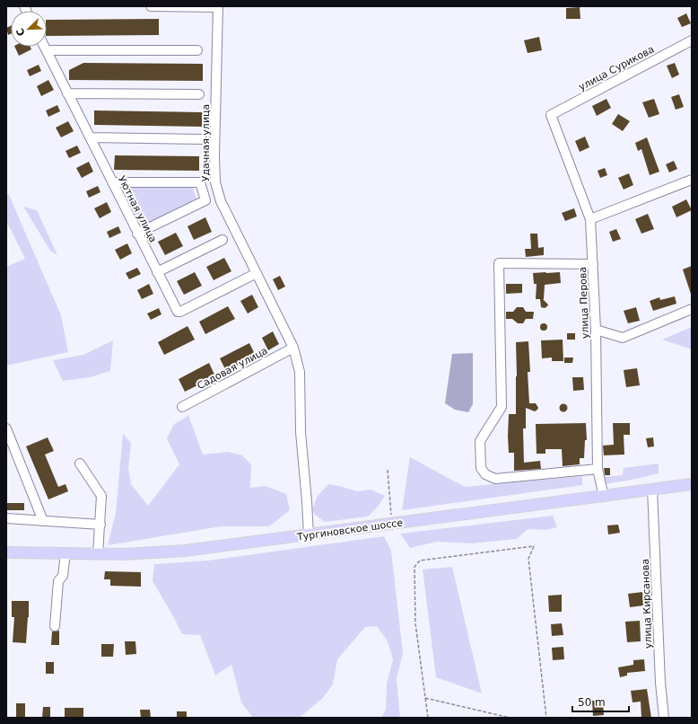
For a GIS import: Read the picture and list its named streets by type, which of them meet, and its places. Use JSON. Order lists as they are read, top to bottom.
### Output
{
  "streets": {
    "main road": ["Тургиновское шоссе"],
    "street": [
      "улица Сурикова",
      "Удачная улица",
      "Уютная улица",
      "улица Перова",
      "Садовая улица",
      "улица Кирсанова"
    ]
  },
  "crossings": [
    ["улица Сурикова", "улица Перова"],
    ["Удачная улица", "Уютная улица"],
    ["Удачная улица", "Садовая улица"],
    ["Удачная улица", "Тургиновское шоссе"],
    ["улица Перова", "Тургиновское шоссе"],
    ["Тургиновское шоссе", "улица Кирсанова"]
  ],
  "scale_bar": "50 m",
  "north": "bottom left"
}
